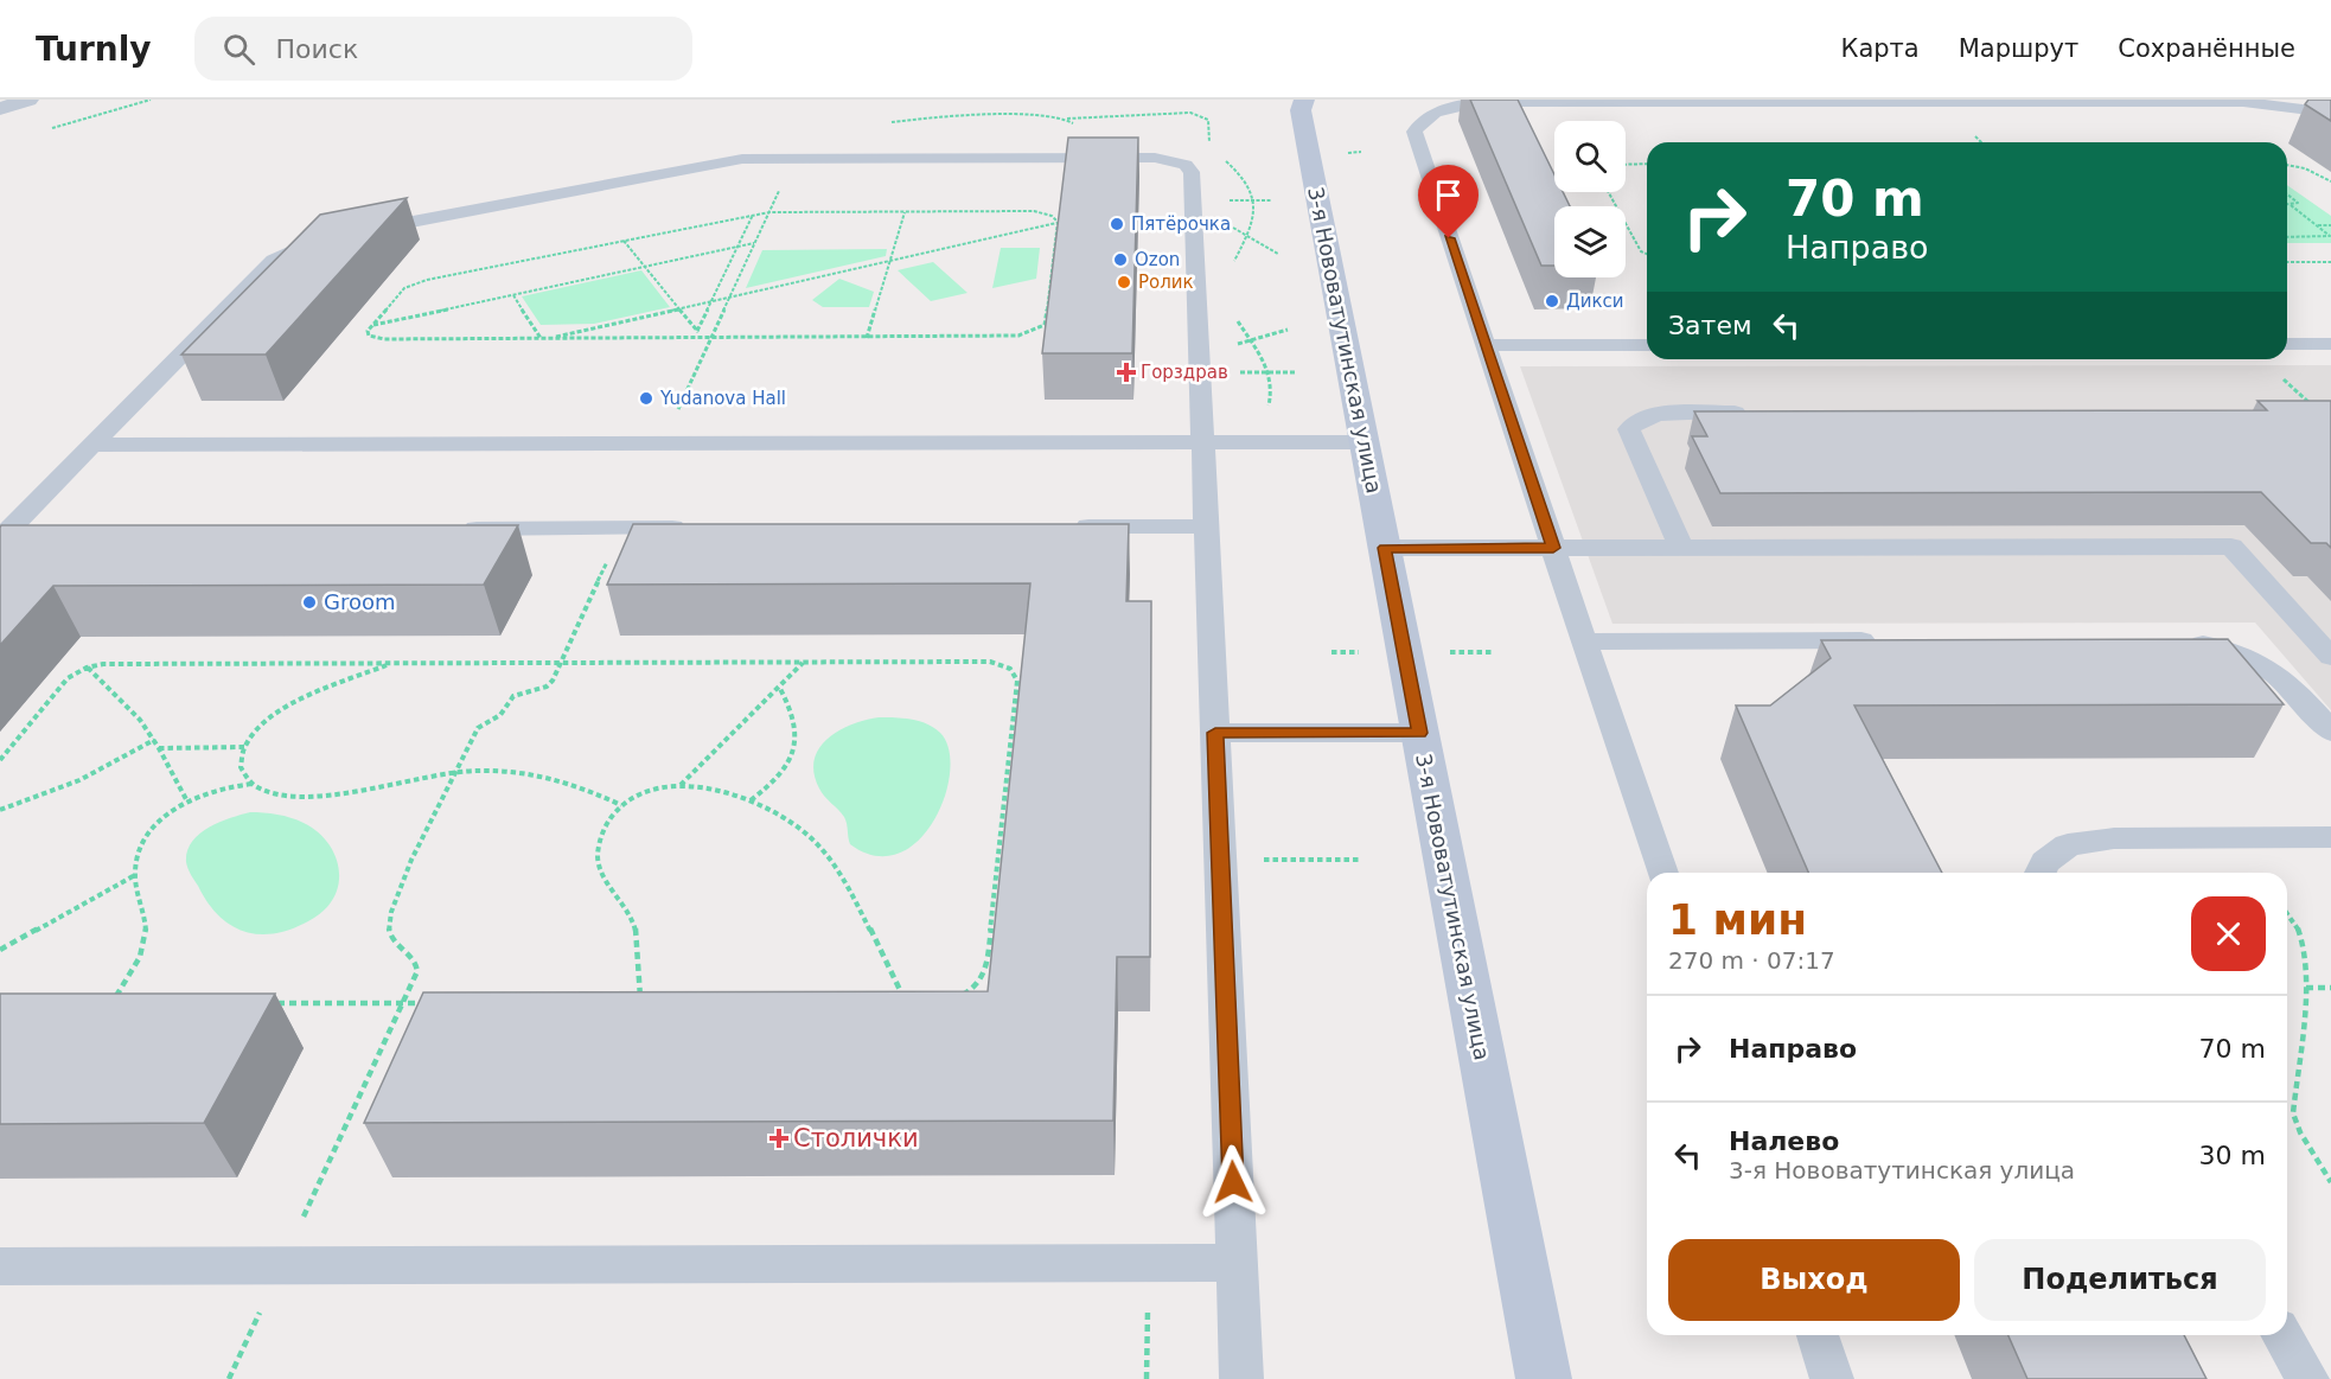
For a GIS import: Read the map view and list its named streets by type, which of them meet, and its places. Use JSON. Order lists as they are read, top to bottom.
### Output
{
  "streets": {
    "street": ["3-я Нововатутинская улица"]
  },
  "places": {
    "other": [
      "Пятёрочка",
      "Ozon",
      "Ролик",
      "Дикси",
      "Yudanova Hall",
      "Groom"
    ],
    "health": ["Горздрав", "Столички"]
  },
  "page": {
    "header": "Turnly",
    "search": "Поиск",
    "nav": ["Карта", "Маршрут", "Сохранённые"],
    "turn": ["70 m", "Направо"],
    "then": "Затем",
    "heading": ["1 мин", "270 m · 07:17"],
    "list": [
      {
        "name": "Направо",
        "value": "70 m"
      },
      {
        "name": "Налево",
        "note": "3-я Нововатутинская улица",
        "value": "30 m"
      }
    ],
    "buttons": ["Выход", "Поделиться"]
  }
}
